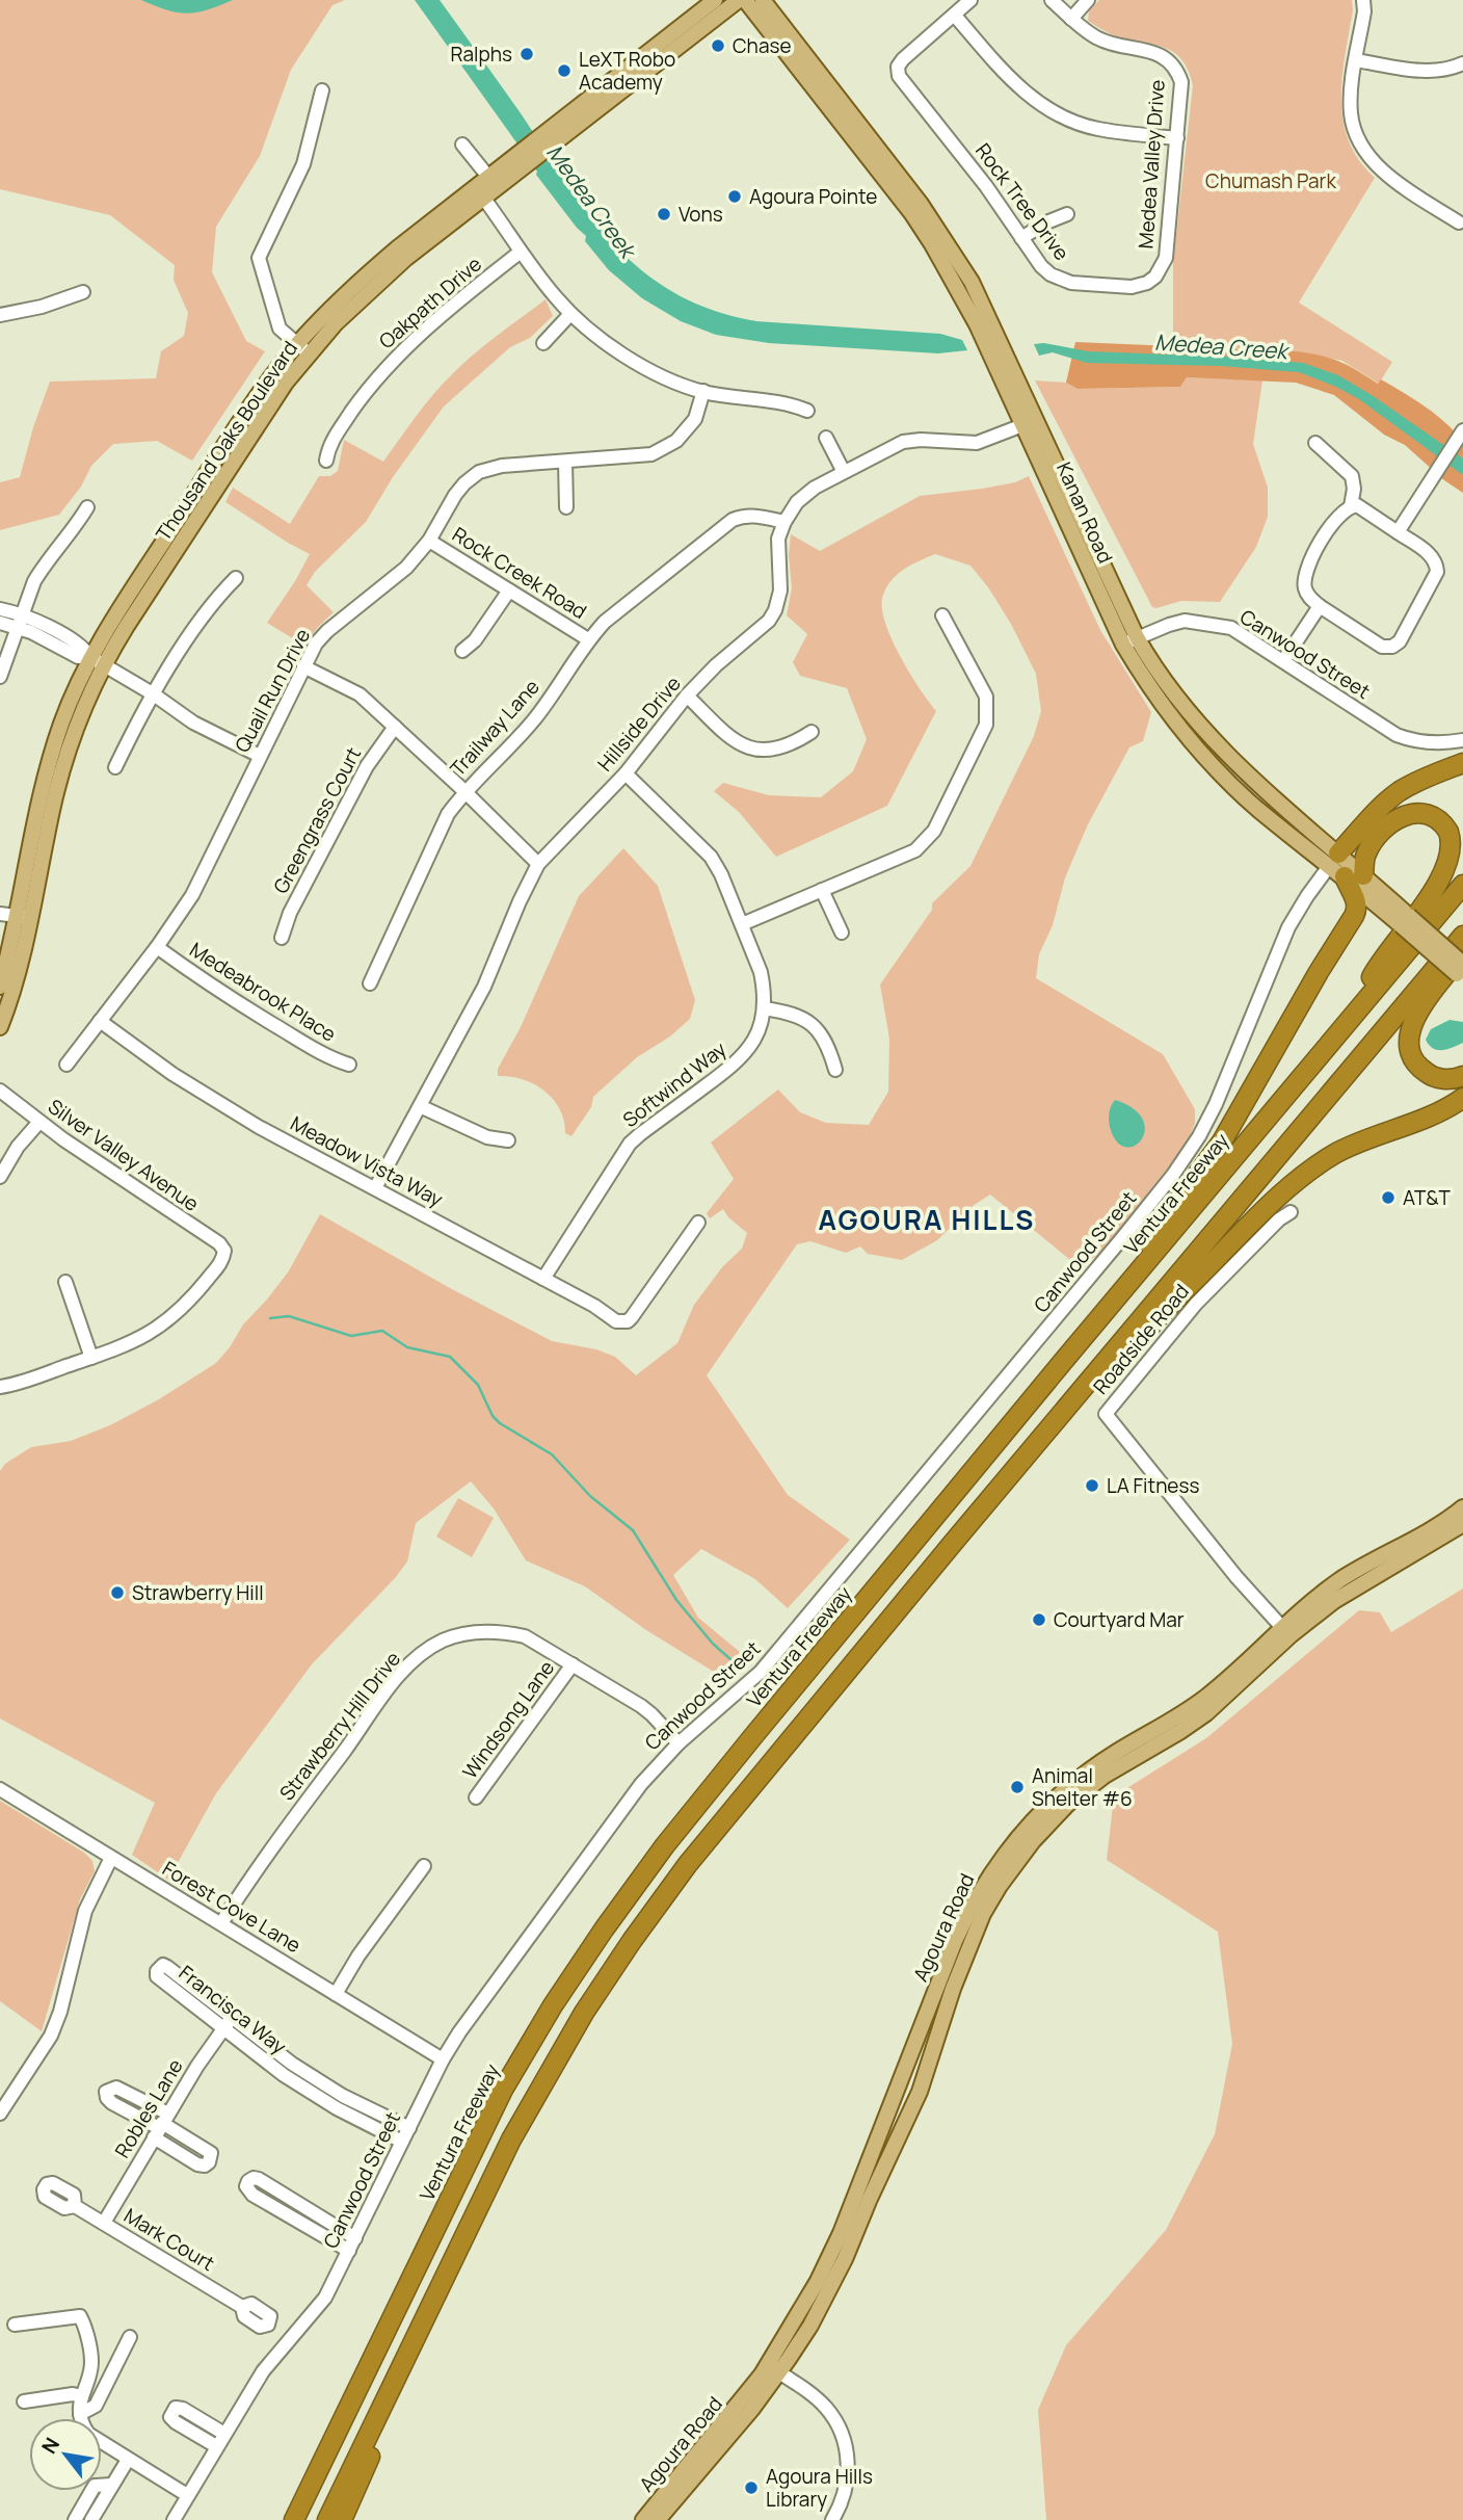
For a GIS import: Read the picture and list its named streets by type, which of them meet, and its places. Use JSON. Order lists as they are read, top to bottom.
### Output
{
  "streets": {
    "highway": ["Ventura Freeway"],
    "main road": ["Thousand Oaks Boulevard", "Kanan Road", "Agoura Road"],
    "street": [
      "Medea Valley Drive",
      "Rock Tree Drive",
      "Oakpath Drive",
      "Rock Creek Road",
      "Canwood Street",
      "Quail Run Drive",
      "Hillside Drive",
      "Trailway Lane",
      "Greengrass Court",
      "Medeabrook Place",
      "Softwind Way",
      "Silver Valley Avenue",
      "Meadow Vista Way",
      "Roadside Road",
      "Windsong Lane",
      "Strawberry Hill Drive",
      "Forest Cove Lane",
      "Francisca Way",
      "Robles Lane",
      "Mark Court"
    ]
  },
  "crossings": [
    ["Medea Valley Drive", "Rock Tree Drive"],
    ["Kanan Road", "Canwood Street"],
    ["Kanan Road", "Hillside Drive"],
    ["Rock Creek Road", "Quail Run Drive"],
    ["Rock Creek Road", "Trailway Lane"],
    ["Canwood Street", "Strawberry Hill Drive"],
    ["Canwood Street", "Forest Cove Lane"],
    ["Canwood Street", "Francisca Way"],
    ["Quail Run Drive", "Medeabrook Place"],
    ["Quail Run Drive", "Meadow Vista Way"],
    ["Hillside Drive", "Trailway Lane"],
    ["Hillside Drive", "Softwind Way"],
    ["Hillside Drive", "Meadow Vista Way"],
    ["Softwind Way", "Meadow Vista Way"],
    ["Roadside Road", "Agoura Road"],
    ["Windsong Lane", "Strawberry Hill Drive"],
    ["Strawberry Hill Drive", "Forest Cove Lane"],
    ["Francisca Way", "Robles Lane"],
    ["Robles Lane", "Mark Court"]
  ],
  "districts": ["AGOURA HILLS"],
  "water": ["Medea Creek"],
  "parks": ["Chumash Park"],
  "places": [
    "Chase",
    "Ralphs",
    "LeXT Robo Academy",
    "Agoura Pointe",
    "Vons",
    "AT&T",
    "LA Fitness",
    "Strawberry Hill",
    "Courtyard Mar",
    "Animal Shelter #6",
    "Agoura Hills Library"
  ],
  "north": "top left"
}
